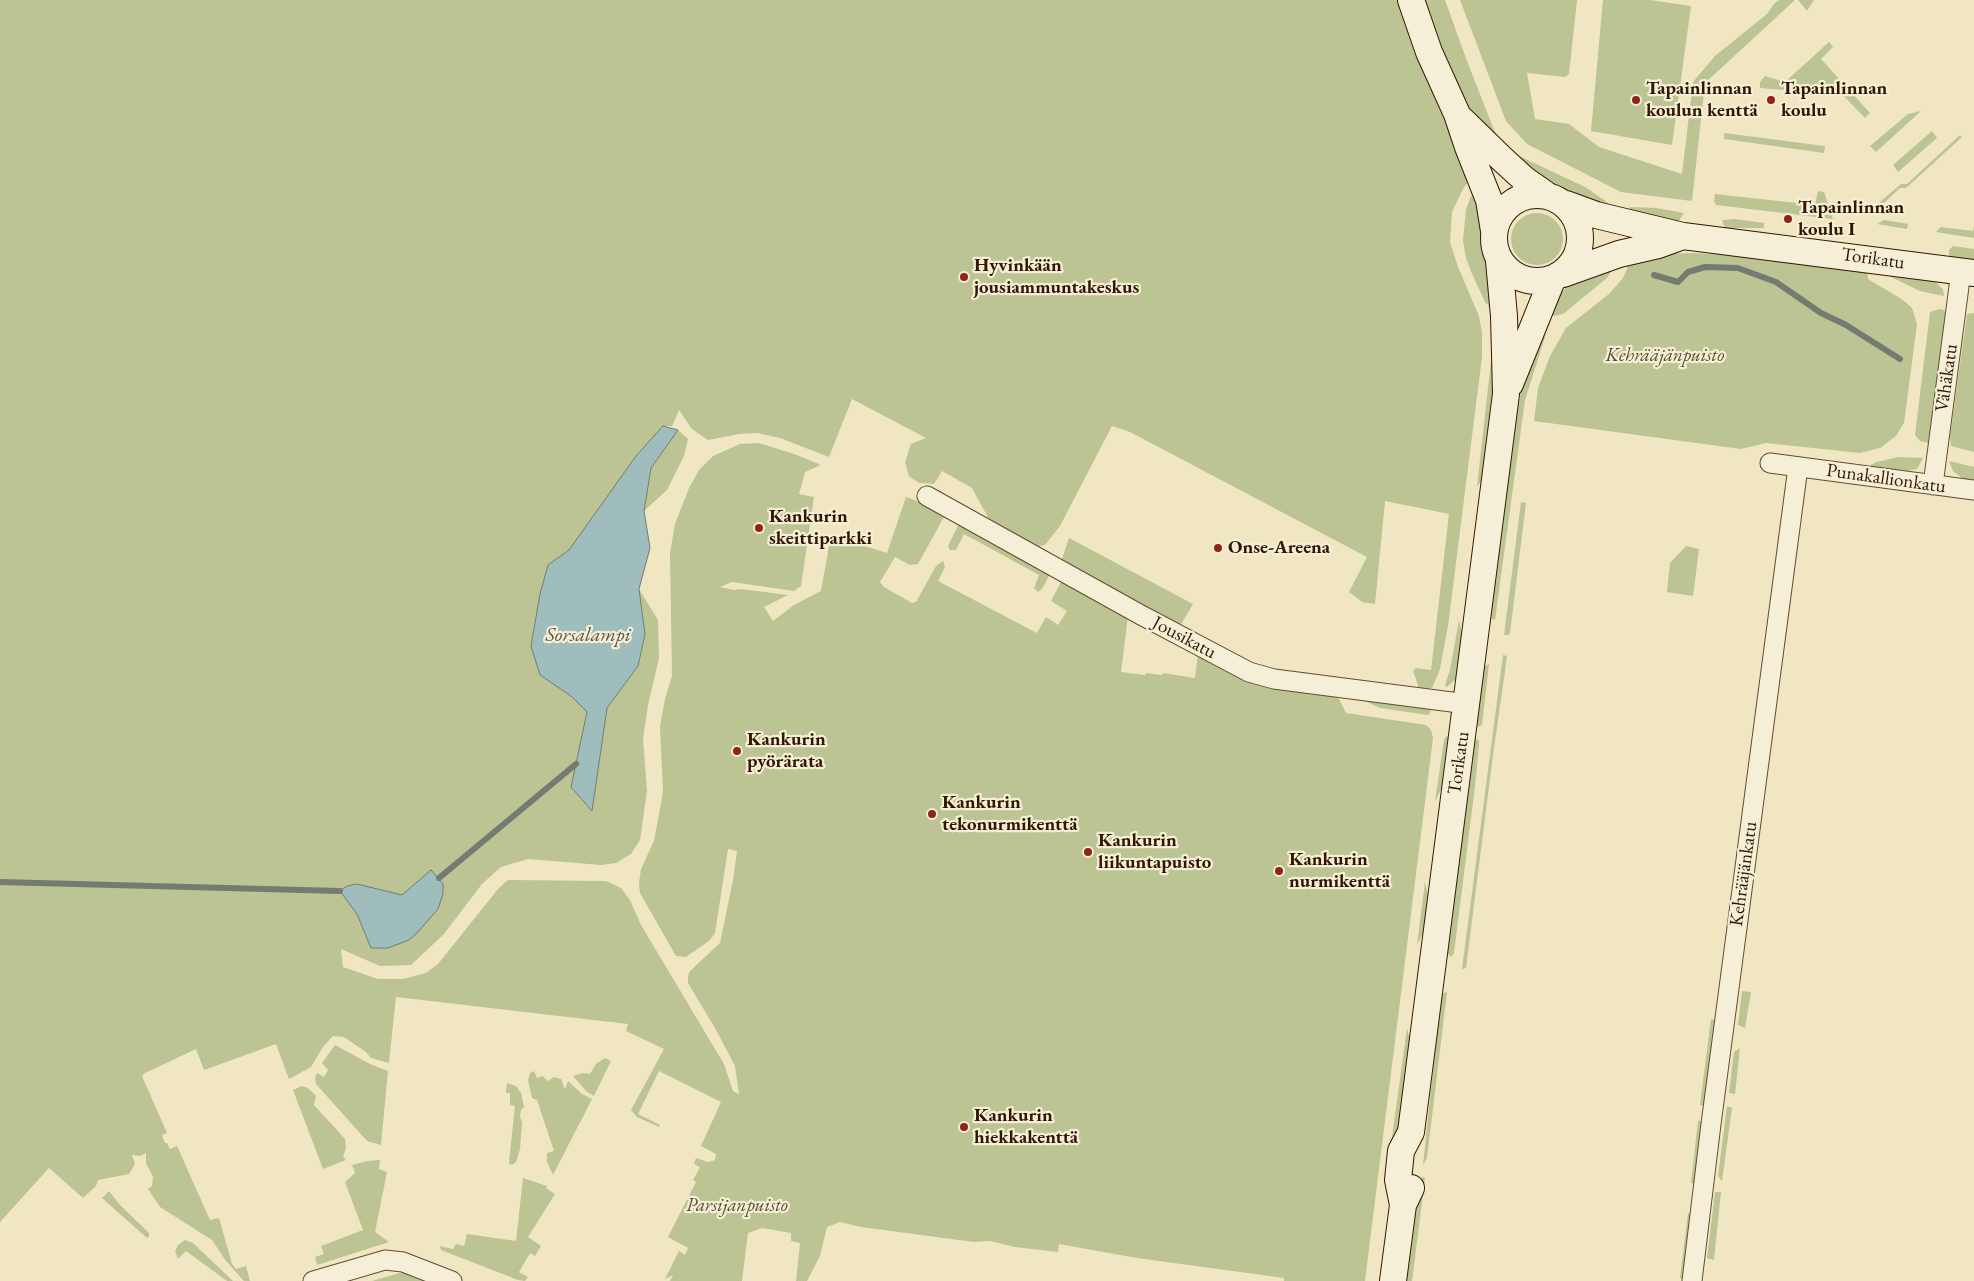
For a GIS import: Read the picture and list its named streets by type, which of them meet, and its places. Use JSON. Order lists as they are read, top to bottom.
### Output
{
  "streets": {
    "street": [
      "Torikatu",
      "Vähäkatu",
      "Punakallionkatu",
      "Jousikatu",
      "Kehrääjänkatu"
    ]
  },
  "crossings": [
    ["Torikatu", "Vähäkatu"],
    ["Torikatu", "Jousikatu"],
    ["Vähäkatu", "Punakallionkatu"],
    ["Punakallionkatu", "Kehrääjänkatu"]
  ],
  "water": ["Sorsalampi"],
  "parks": ["Kehrääjänpuisto", "Parsijanpuisto"],
  "places": [
    "Tapainlinnan koulun kenttä",
    "Tapainlinnan koulu",
    "Tapainlinnan koulu I",
    "Hyvinkään jousiammuntakeskus",
    "Kankurin skeittiparkki",
    "Onse-Areena",
    "Kankurin pyörärata",
    "Kankurin tekonurmikenttä",
    "Kankurin liikuntapuisto",
    "Kankurin nurmikenttä",
    "Kankurin hiekkakenttä"
  ]
}
